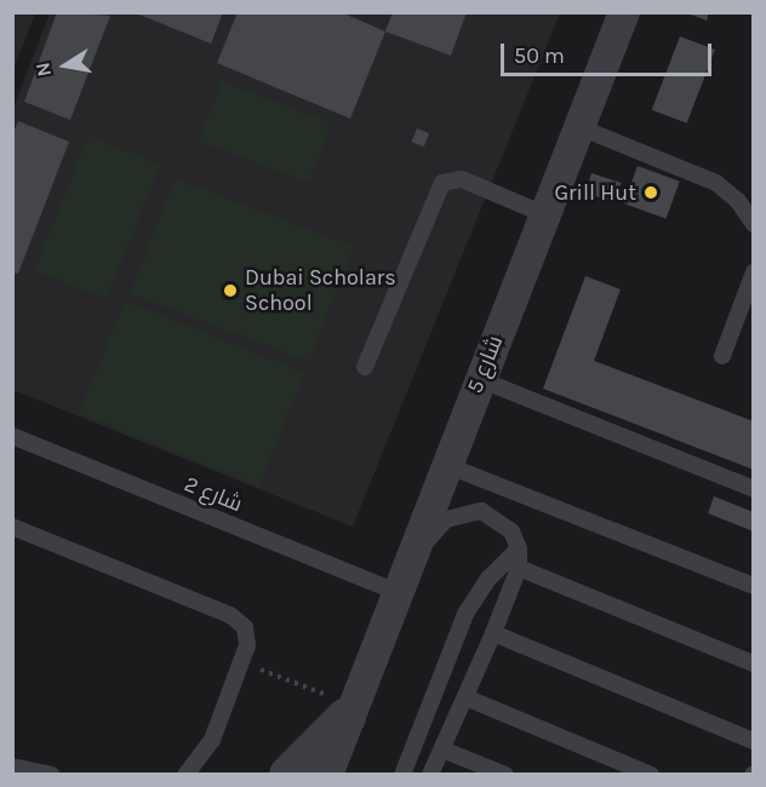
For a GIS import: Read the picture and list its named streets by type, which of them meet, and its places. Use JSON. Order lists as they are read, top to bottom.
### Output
{
  "streets": {
    "street": ["شارع 5"],
    "lane": ["شارع 2"]
  },
  "crossings": [
    ["شارع 5", "شارع 2"]
  ],
  "places": ["Grill Hut", "Dubai Scholars School"],
  "scale_bar": "50 m",
  "north": "left"
}
